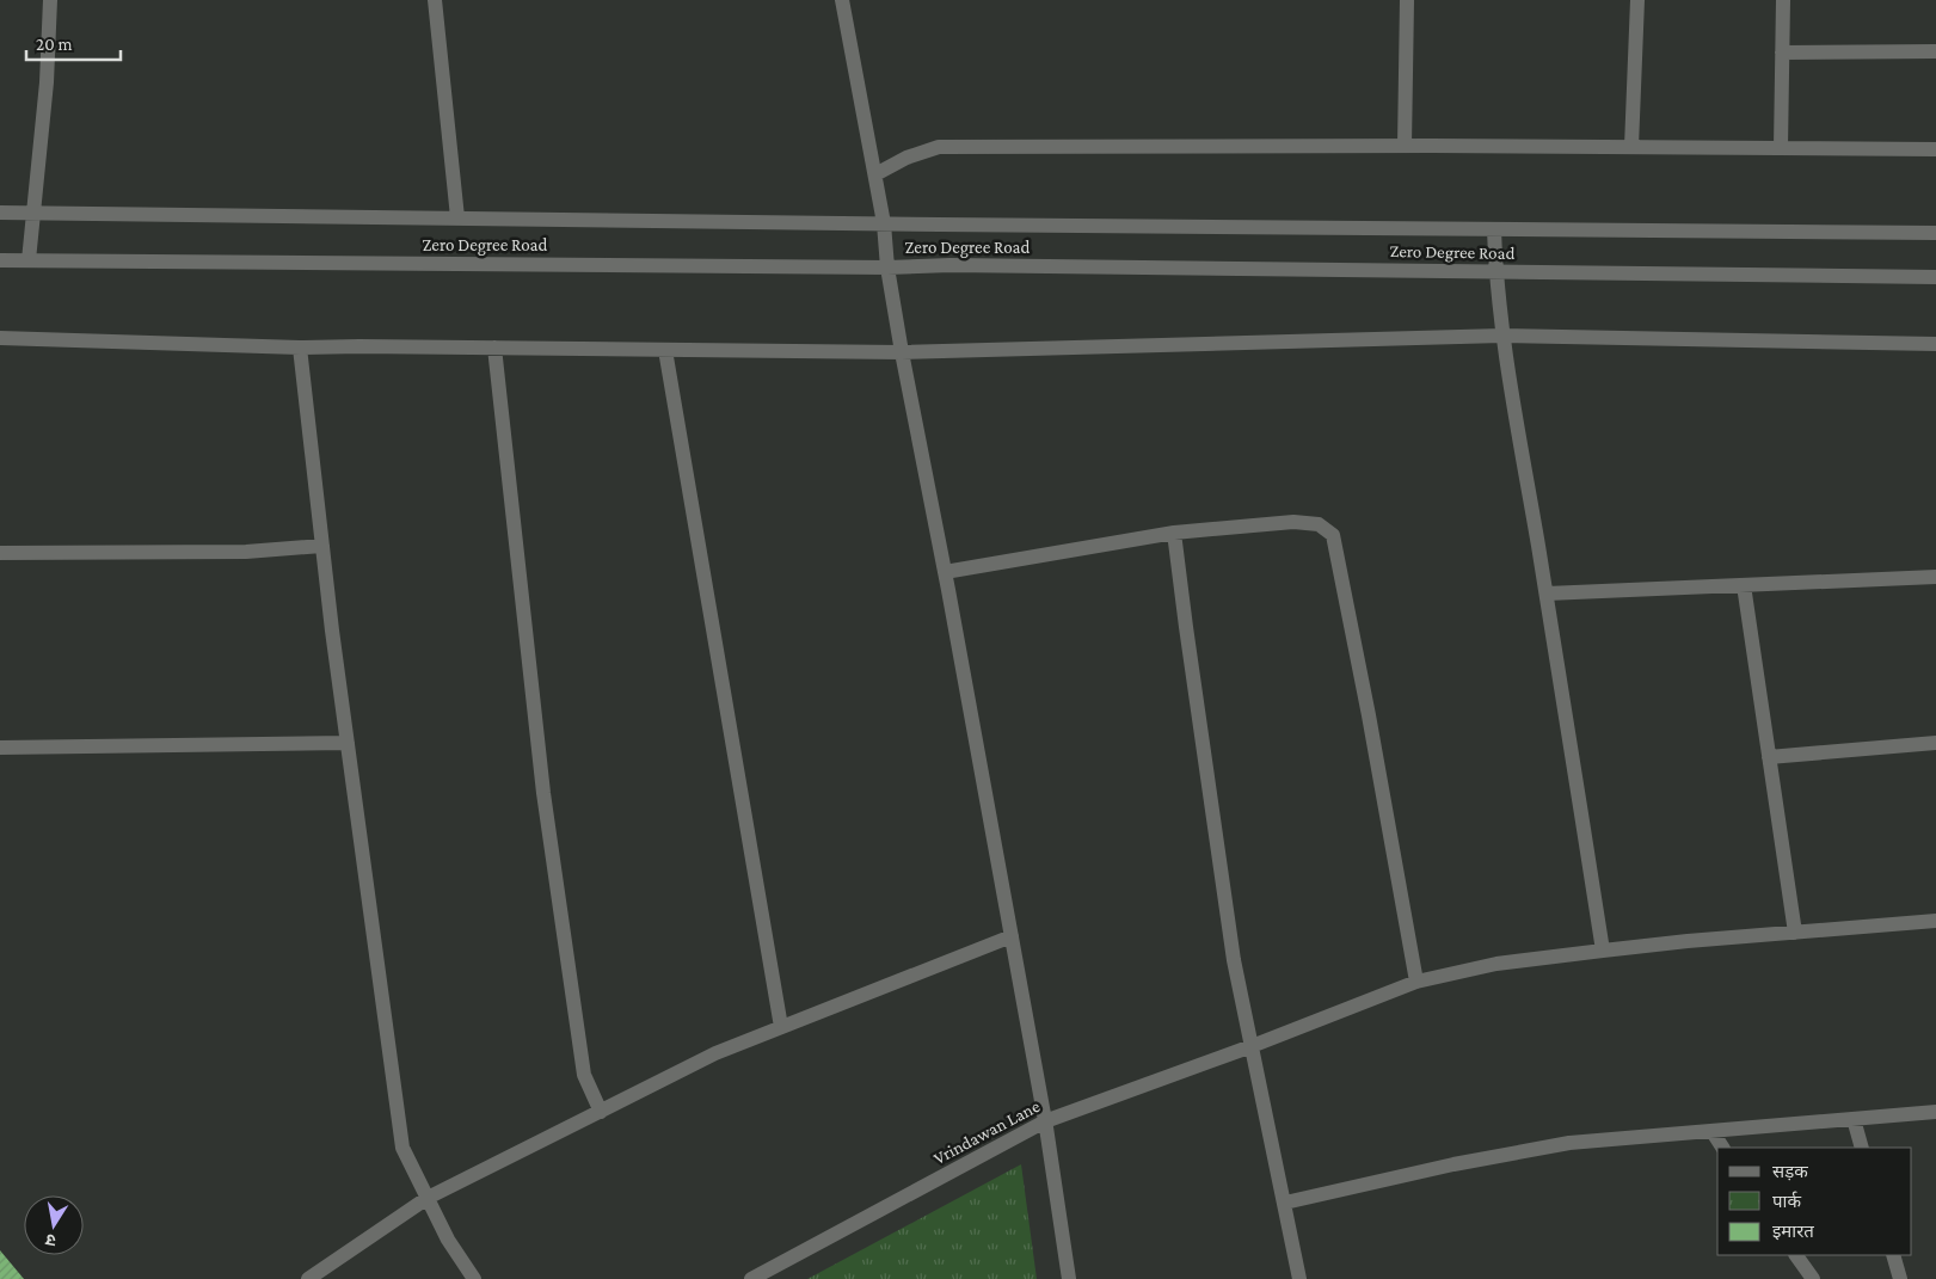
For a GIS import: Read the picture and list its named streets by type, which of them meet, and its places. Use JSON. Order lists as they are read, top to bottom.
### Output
{
  "streets": {
    "street": ["Zero Degree Road", "Vrindawan Lane"]
  },
  "legend": ["सड़क", "पार्क", "इमारत"],
  "scale_bar": "20 m",
  "north": "bottom"
}
